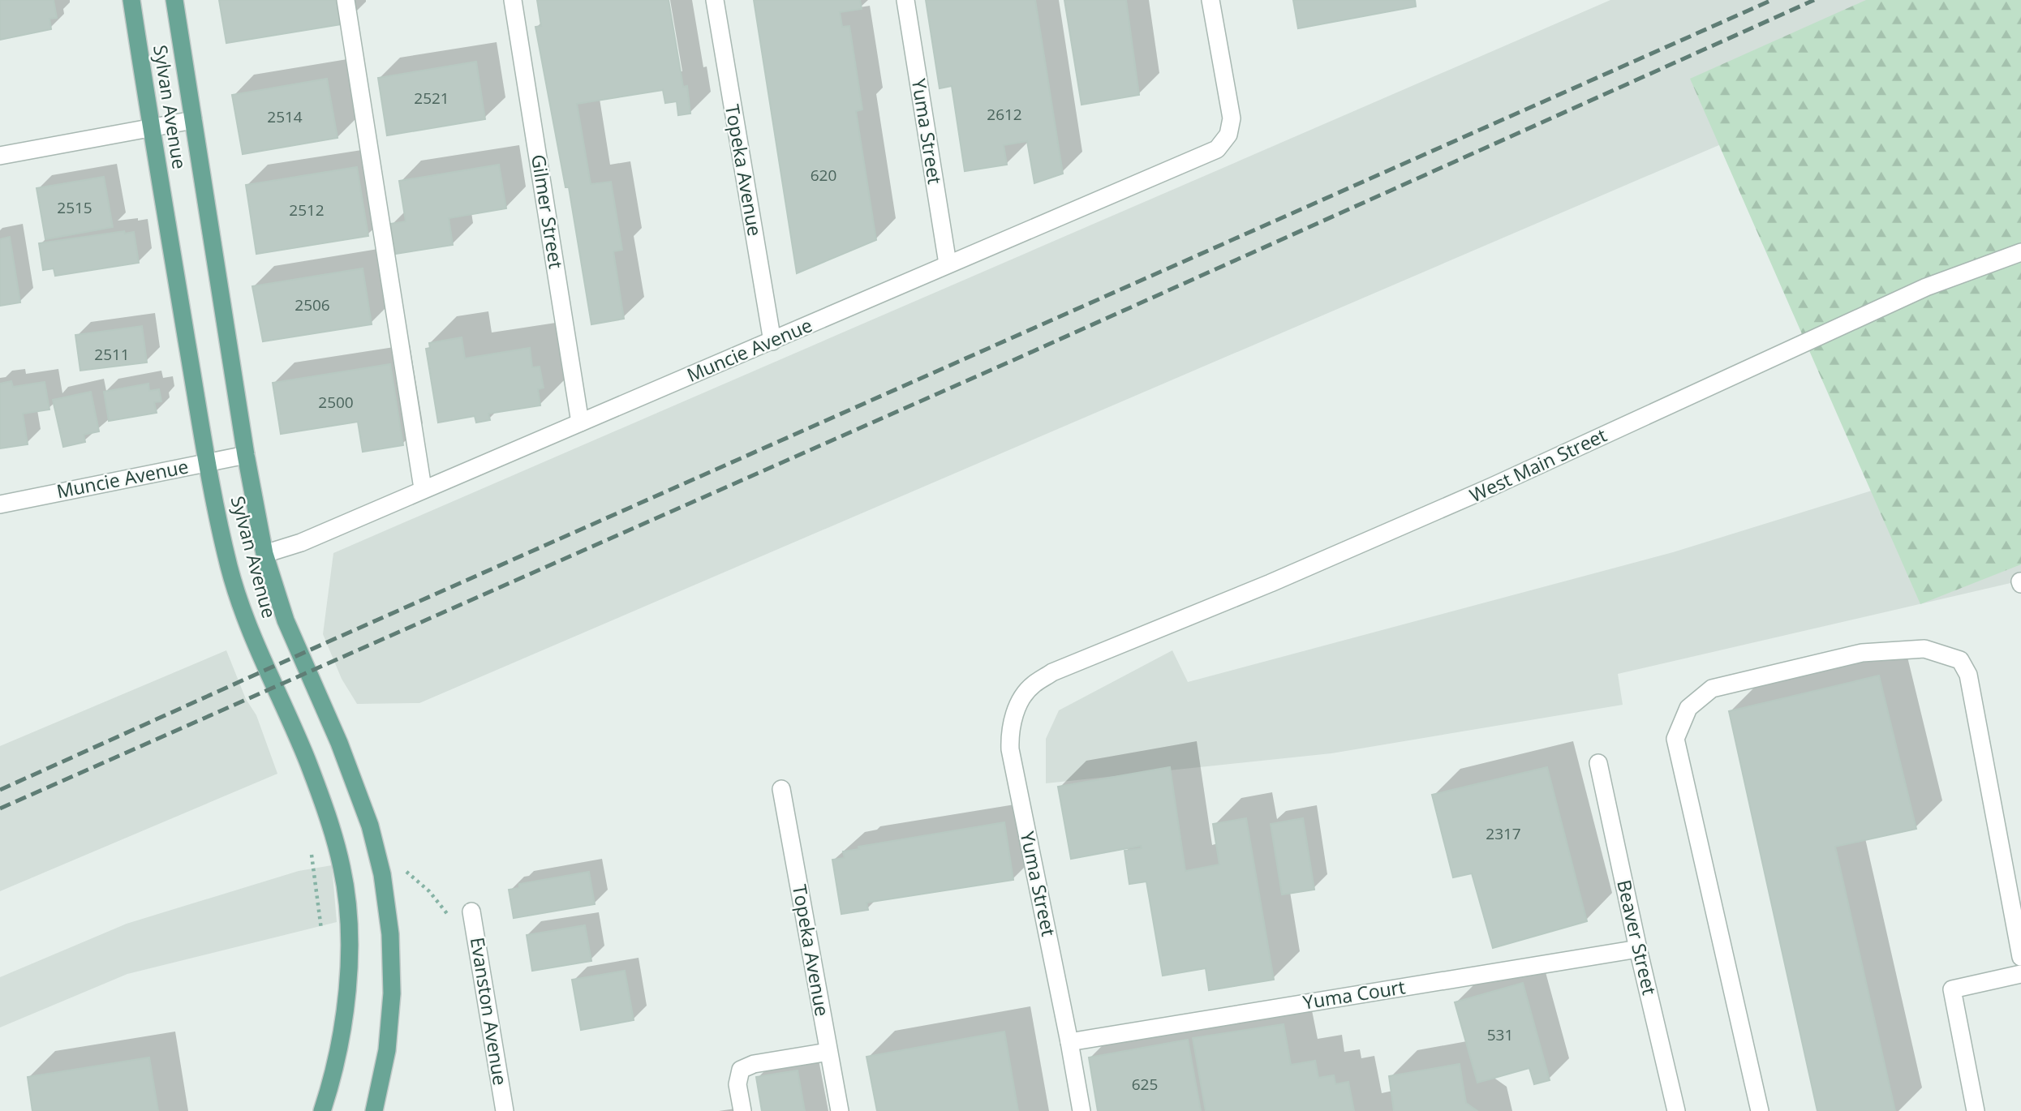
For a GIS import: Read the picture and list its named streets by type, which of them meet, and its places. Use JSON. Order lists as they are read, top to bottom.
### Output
{
  "streets": {
    "main road": ["Sylvan Avenue"],
    "street": [
      "Yuma Street",
      "Topeka Avenue",
      "Gilmer Street",
      "Muncie Avenue",
      "West Main Street",
      "Beaver Street",
      "Yuma Court",
      "Evanston Avenue"
    ]
  },
  "crossings": [
    ["Sylvan Avenue", "Muncie Avenue"],
    ["Yuma Street", "Muncie Avenue"],
    ["Yuma Street", "West Main Street"],
    ["Yuma Street", "Yuma Court"],
    ["Topeka Avenue", "Muncie Avenue"],
    ["Gilmer Street", "Muncie Avenue"],
    ["Beaver Street", "Yuma Court"]
  ],
  "house_numbers": [
    "2521",
    "2612",
    "2514",
    "620",
    "2515",
    "2512",
    "2506",
    "2511",
    "2500",
    "2317",
    "531",
    "625"
  ]
}
